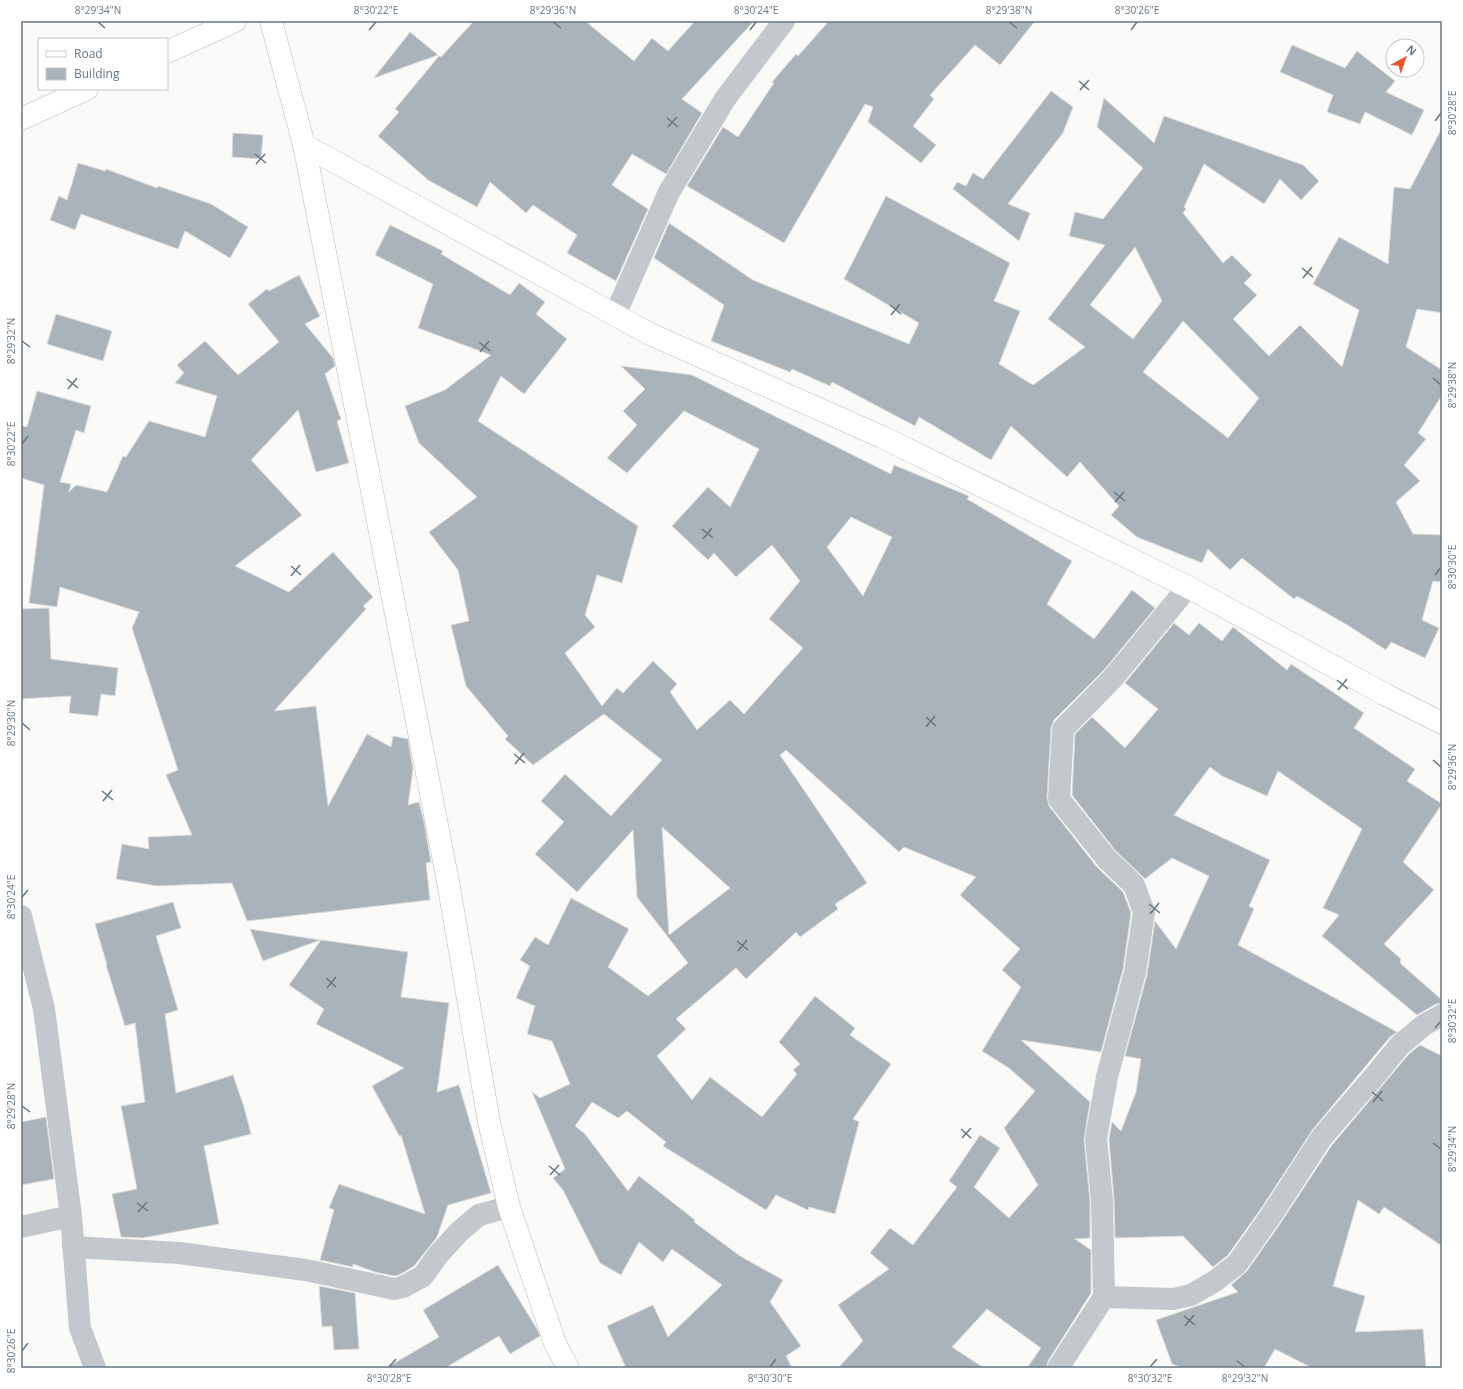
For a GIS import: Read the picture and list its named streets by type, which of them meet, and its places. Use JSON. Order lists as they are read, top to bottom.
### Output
{
  "legend": ["Road", "Building"],
  "north": "top right",
  "coordinates": [
    "8°29'34\"N",
    "8°30'22\"E",
    "8°29'36\"N",
    "8°30'24\"E",
    "8°29'38\"N",
    "8°30'26\"E",
    "8°30'28\"E",
    "8°29'32\"N",
    "8°30'30\"E",
    "8°29'30\"N",
    "8°30'32\"E",
    "8°29'28\"N"
  ]
}
